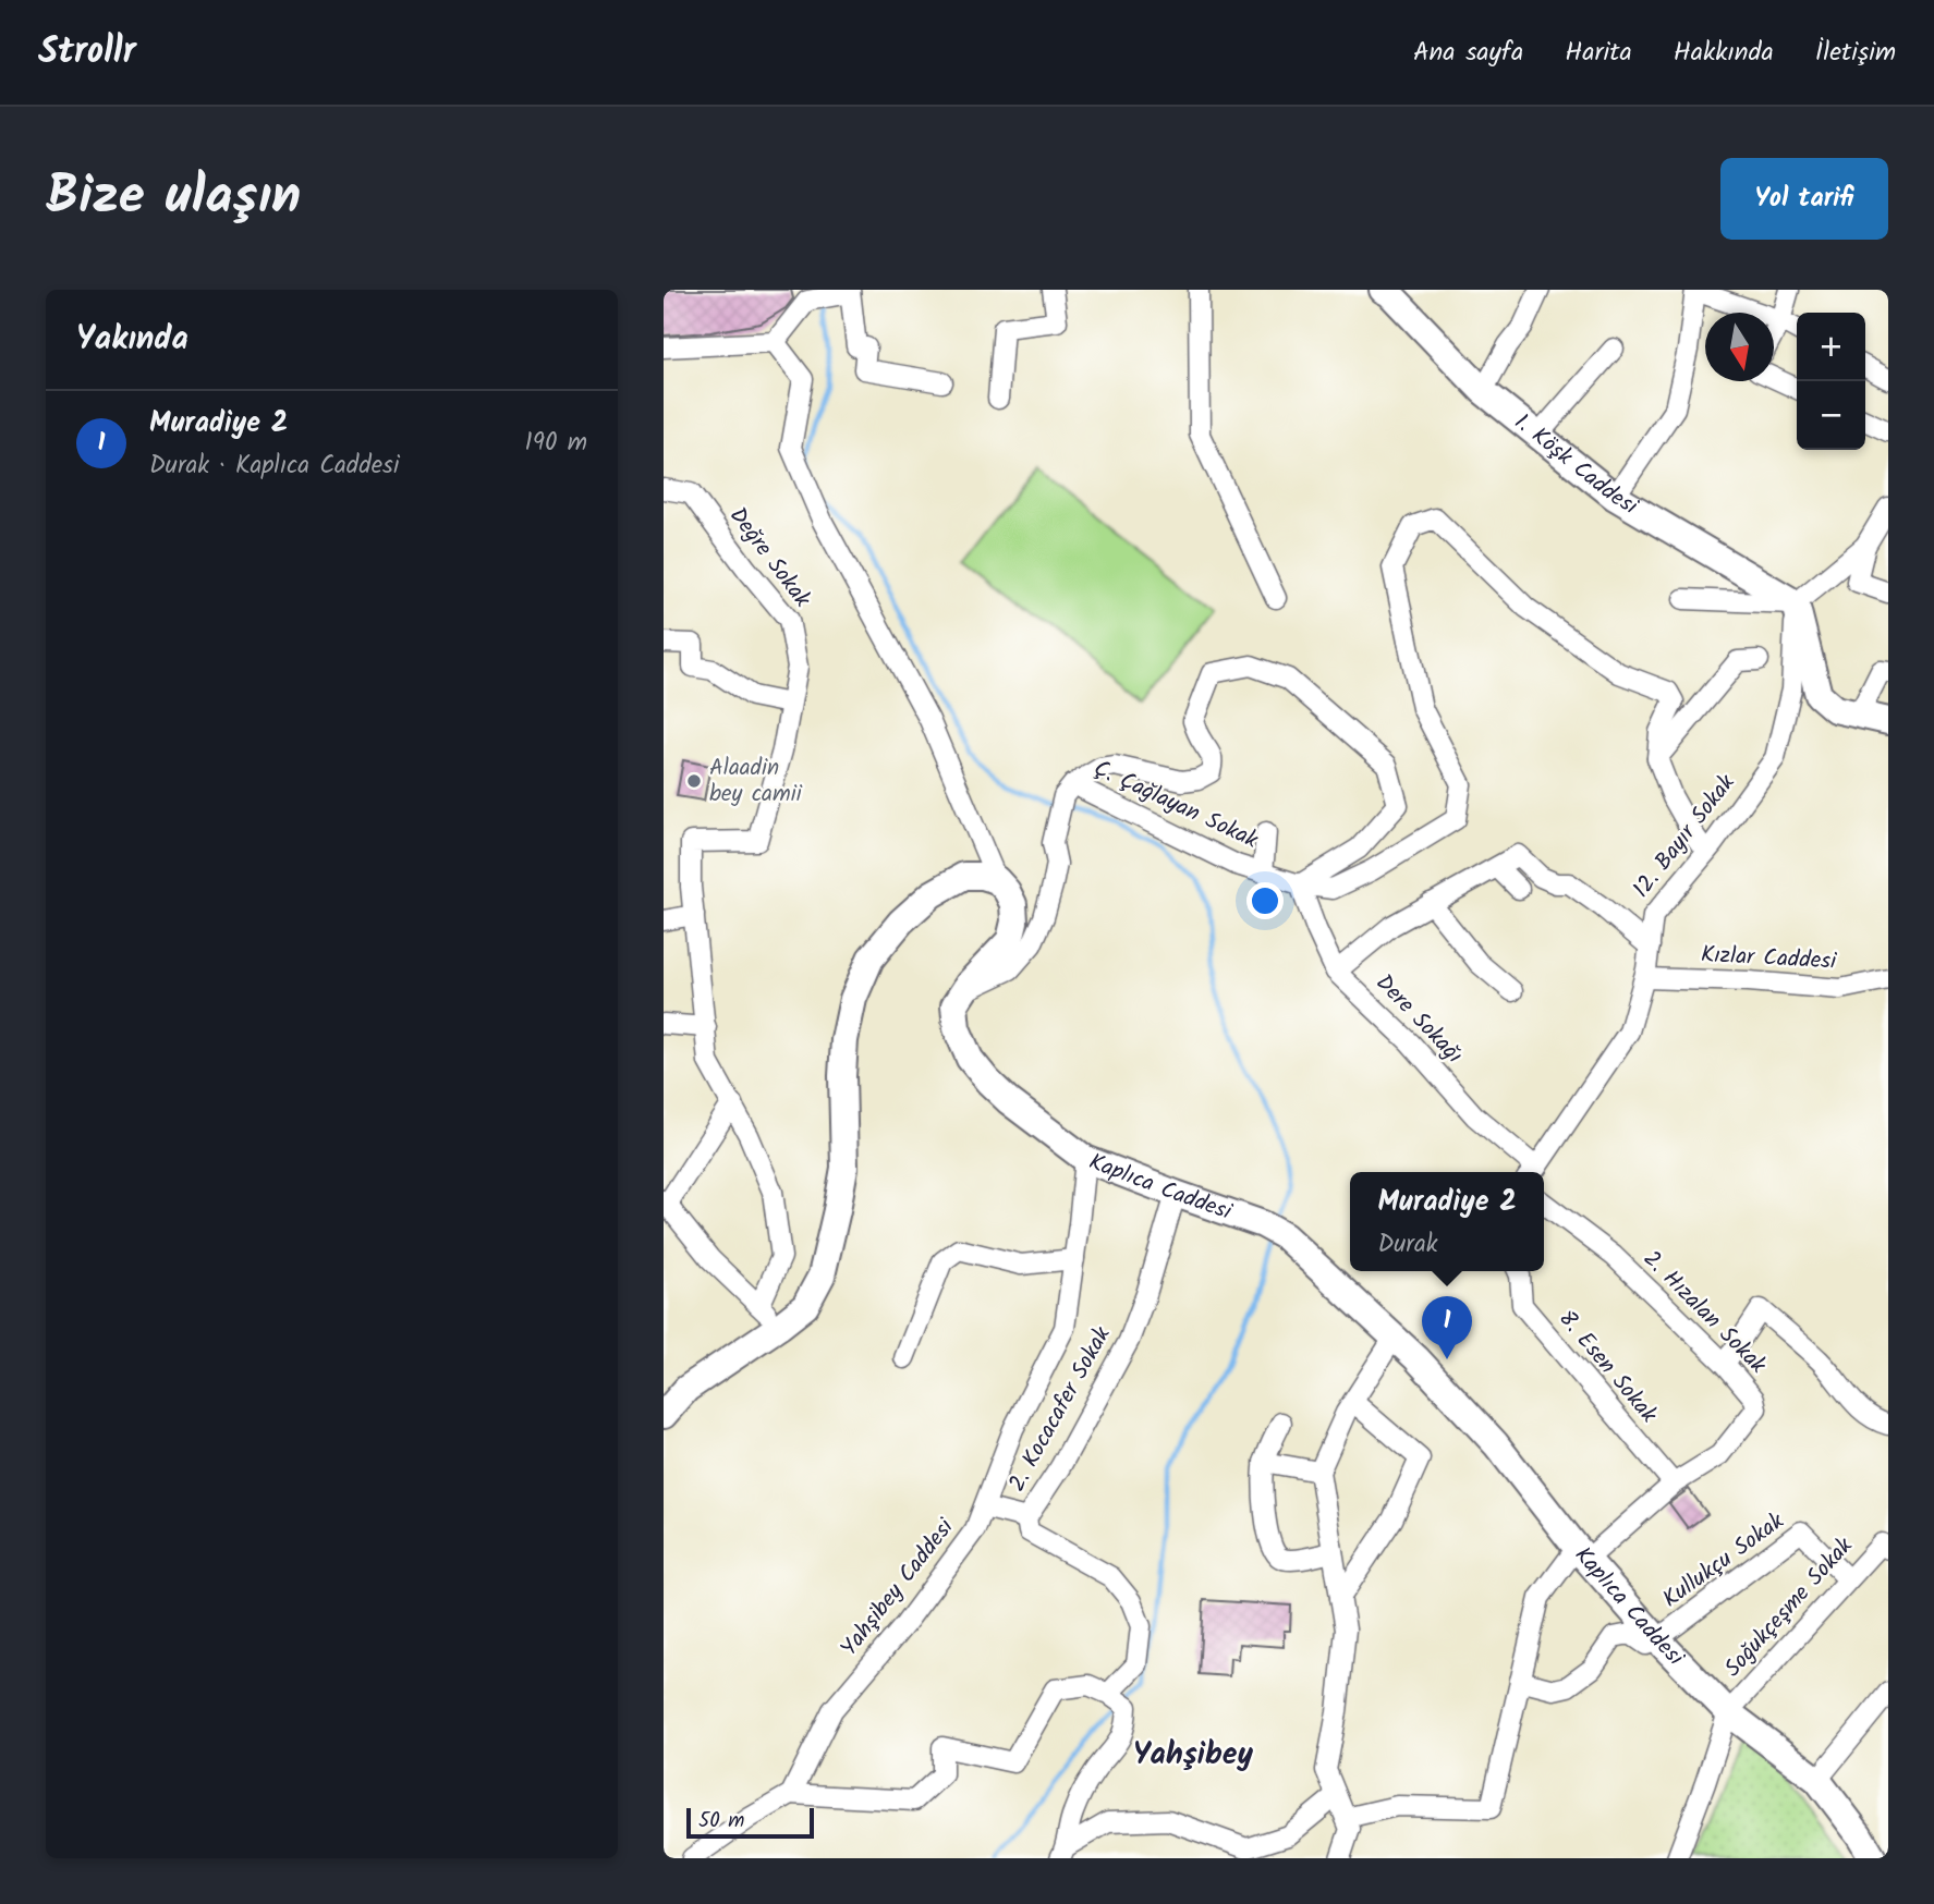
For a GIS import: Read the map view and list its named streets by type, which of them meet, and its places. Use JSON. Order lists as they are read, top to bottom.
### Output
{
  "streets": {
    "main road": ["1. Köşk Caddesi", "Kaplıca Caddesi"],
    "street": [
      "Değre Sokak",
      "Ç. Çağlayan Sokak",
      "12. Bayır Sokak",
      "Kızlar Caddesi",
      "Dere Sokağı",
      "2. Hızalan Sokak",
      "8. Esen Sokak",
      "2. Kocacafer Sokak",
      "Kullukçu Sokak",
      "Yahşibey Caddesi",
      "Soğukçeşme Sokak"
    ]
  },
  "crossings": [
    ["1. Köşk Caddesi", "12. Bayır Sokak"],
    ["Ç. Çağlayan Sokak", "Dere Sokağı"],
    ["12. Bayır Sokak", "Kızlar Caddesi"],
    ["Kaplıca Caddesi", "2. Hızalan Sokak"],
    ["Kaplıca Caddesi", "2. Kocacafer Sokak"],
    ["Kaplıca Caddesi", "Kullukçu Sokak"],
    ["Kaplıca Caddesi", "Yahşibey Caddesi"],
    ["Kaplıca Caddesi", "Soğukçeşme Sokak"],
    ["2. Hızalan Sokak", "8. Esen Sokak"],
    ["Kullukçu Sokak", "Soğukçeşme Sokak"]
  ],
  "districts": ["Yahşibey"],
  "places": ["Alaadin bey camii"],
  "scale_bar": "50 m",
  "north": "bottom",
  "page": {
    "header": "Strollr",
    "nav": [
      "Ana sayfa",
      "Harita",
      "Hakkında",
      "İletişim"
    ],
    "title": "Bize ulaşın",
    "buttons": "Yol tarifi",
    "heading": "Yakında",
    "map_buttons": ["+", "−"],
    "list": [
      {
        "mark": "1",
        "name": "Muradiye 2",
        "note": "Durak · Kaplıca Caddesi",
        "value": "190 m"
      }
    ],
    "popup": ["Muradiye 2", "Durak"],
    "pins": "1",
    "scale": "50 m"
  }
}
